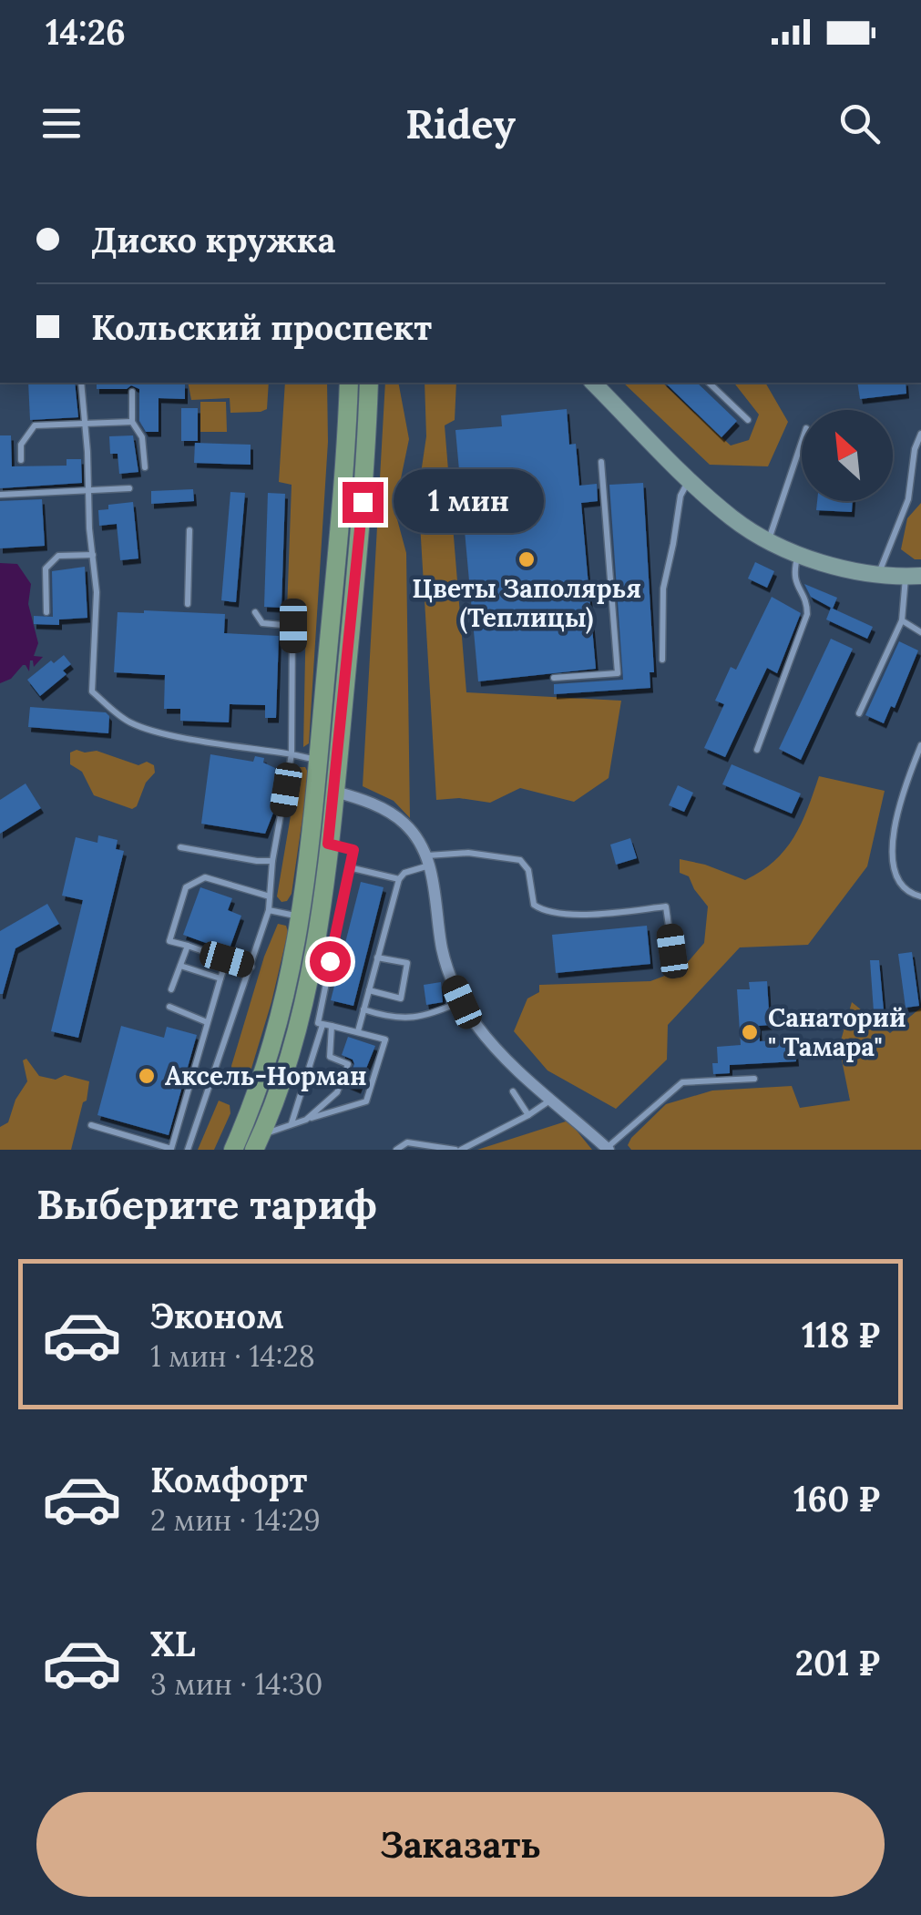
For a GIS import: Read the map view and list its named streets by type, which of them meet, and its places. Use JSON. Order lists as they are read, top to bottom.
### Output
{
  "places": ["Цветы Заполярья (Теплицы)", "Санаторий \" Тамара\"", "Аксель-Норман"],
  "north": "top left",
  "page": {
    "status": "14:26",
    "header": "Ridey",
    "banner": ["Диско кружка", "Кольский проспект"],
    "bubble": "1 мин",
    "heading": "Выберите тариф",
    "list": [
      {
        "name": "Эконом",
        "note": "1 мин · 14:28",
        "value": "118 ₽"
      },
      {
        "name": "Комфорт",
        "note": "2 мин · 14:29",
        "value": "160 ₽"
      },
      {
        "name": "XL",
        "note": "3 мин · 14:30",
        "value": "201 ₽"
      }
    ],
    "buttons": "Заказать"
  }
}
